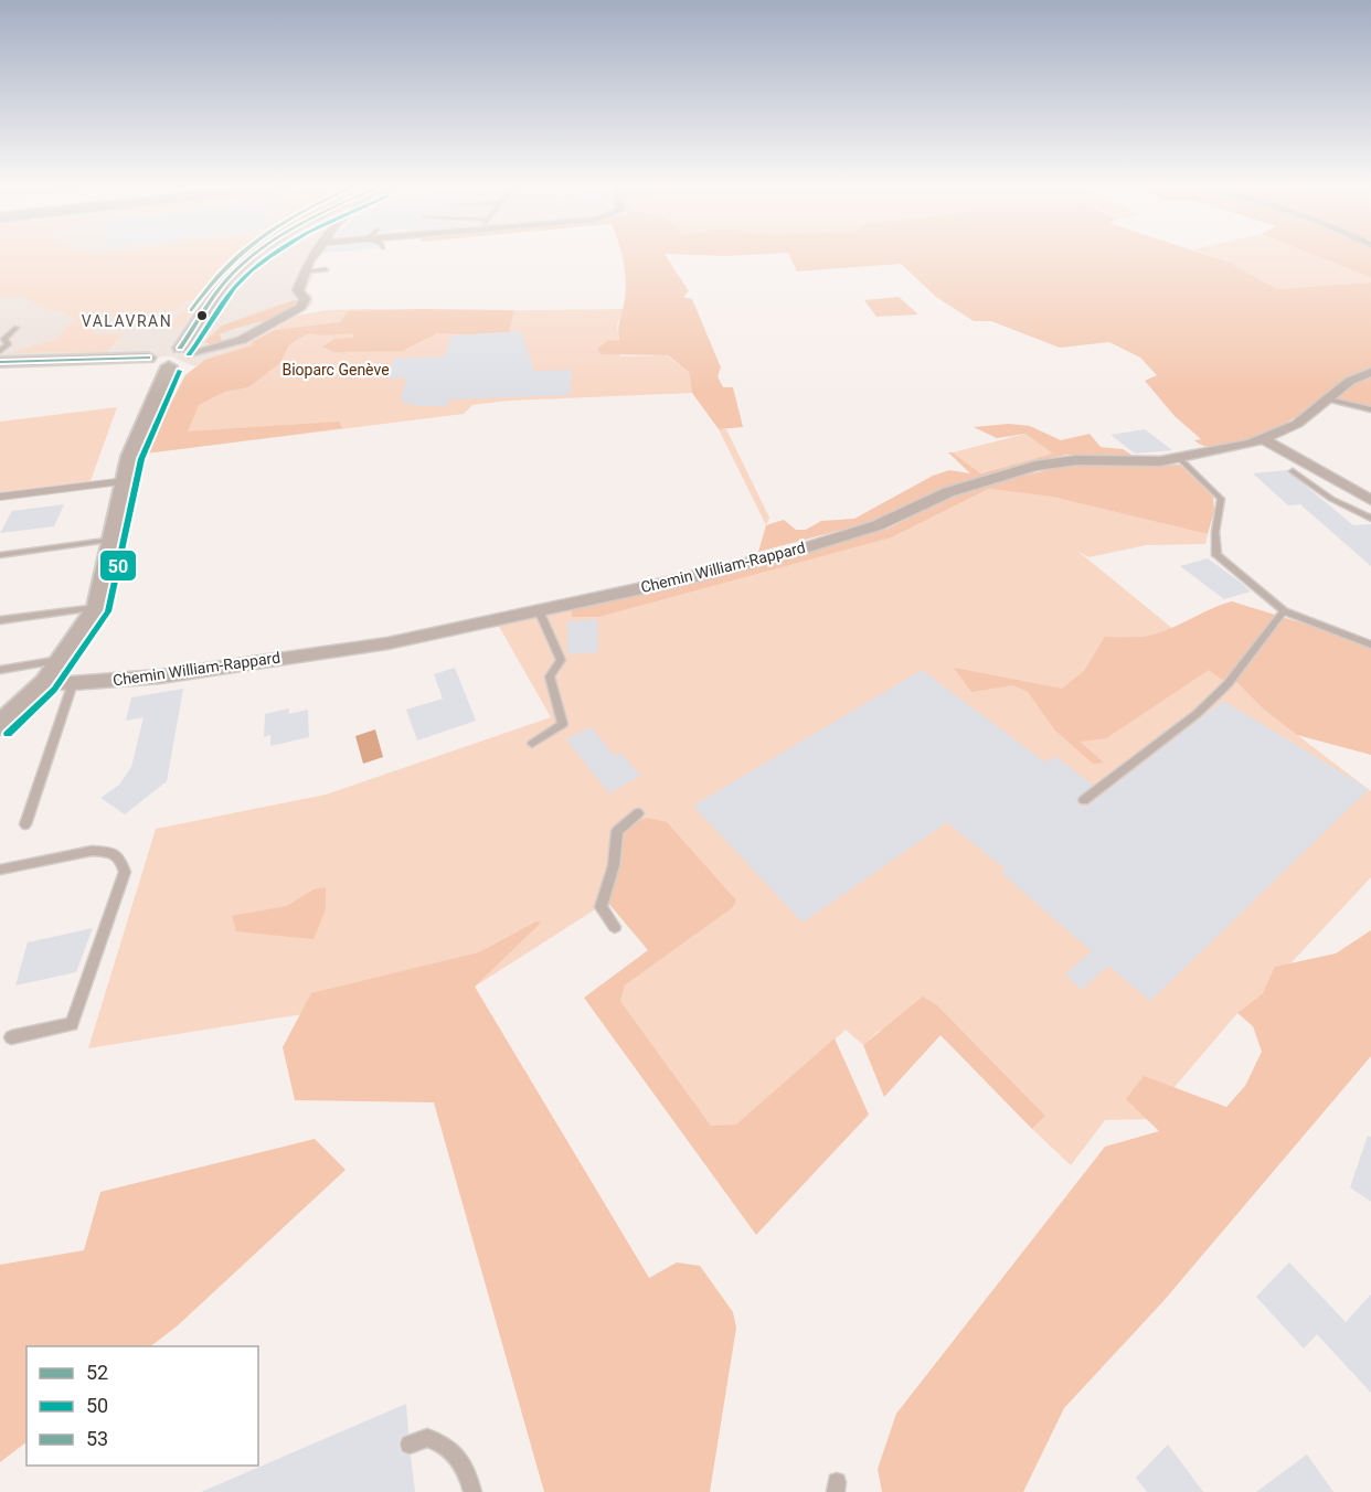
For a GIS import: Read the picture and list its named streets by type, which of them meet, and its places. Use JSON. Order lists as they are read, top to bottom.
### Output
{
  "streets": {
    "street": ["Chemin William-Rappard"]
  },
  "districts": ["VALAVRAN"],
  "parks": ["Bioparc Genève"],
  "lines": ["transit line 52", "transit line 50", "transit line 53"],
  "legend": ["52", "50", "53"]
}
